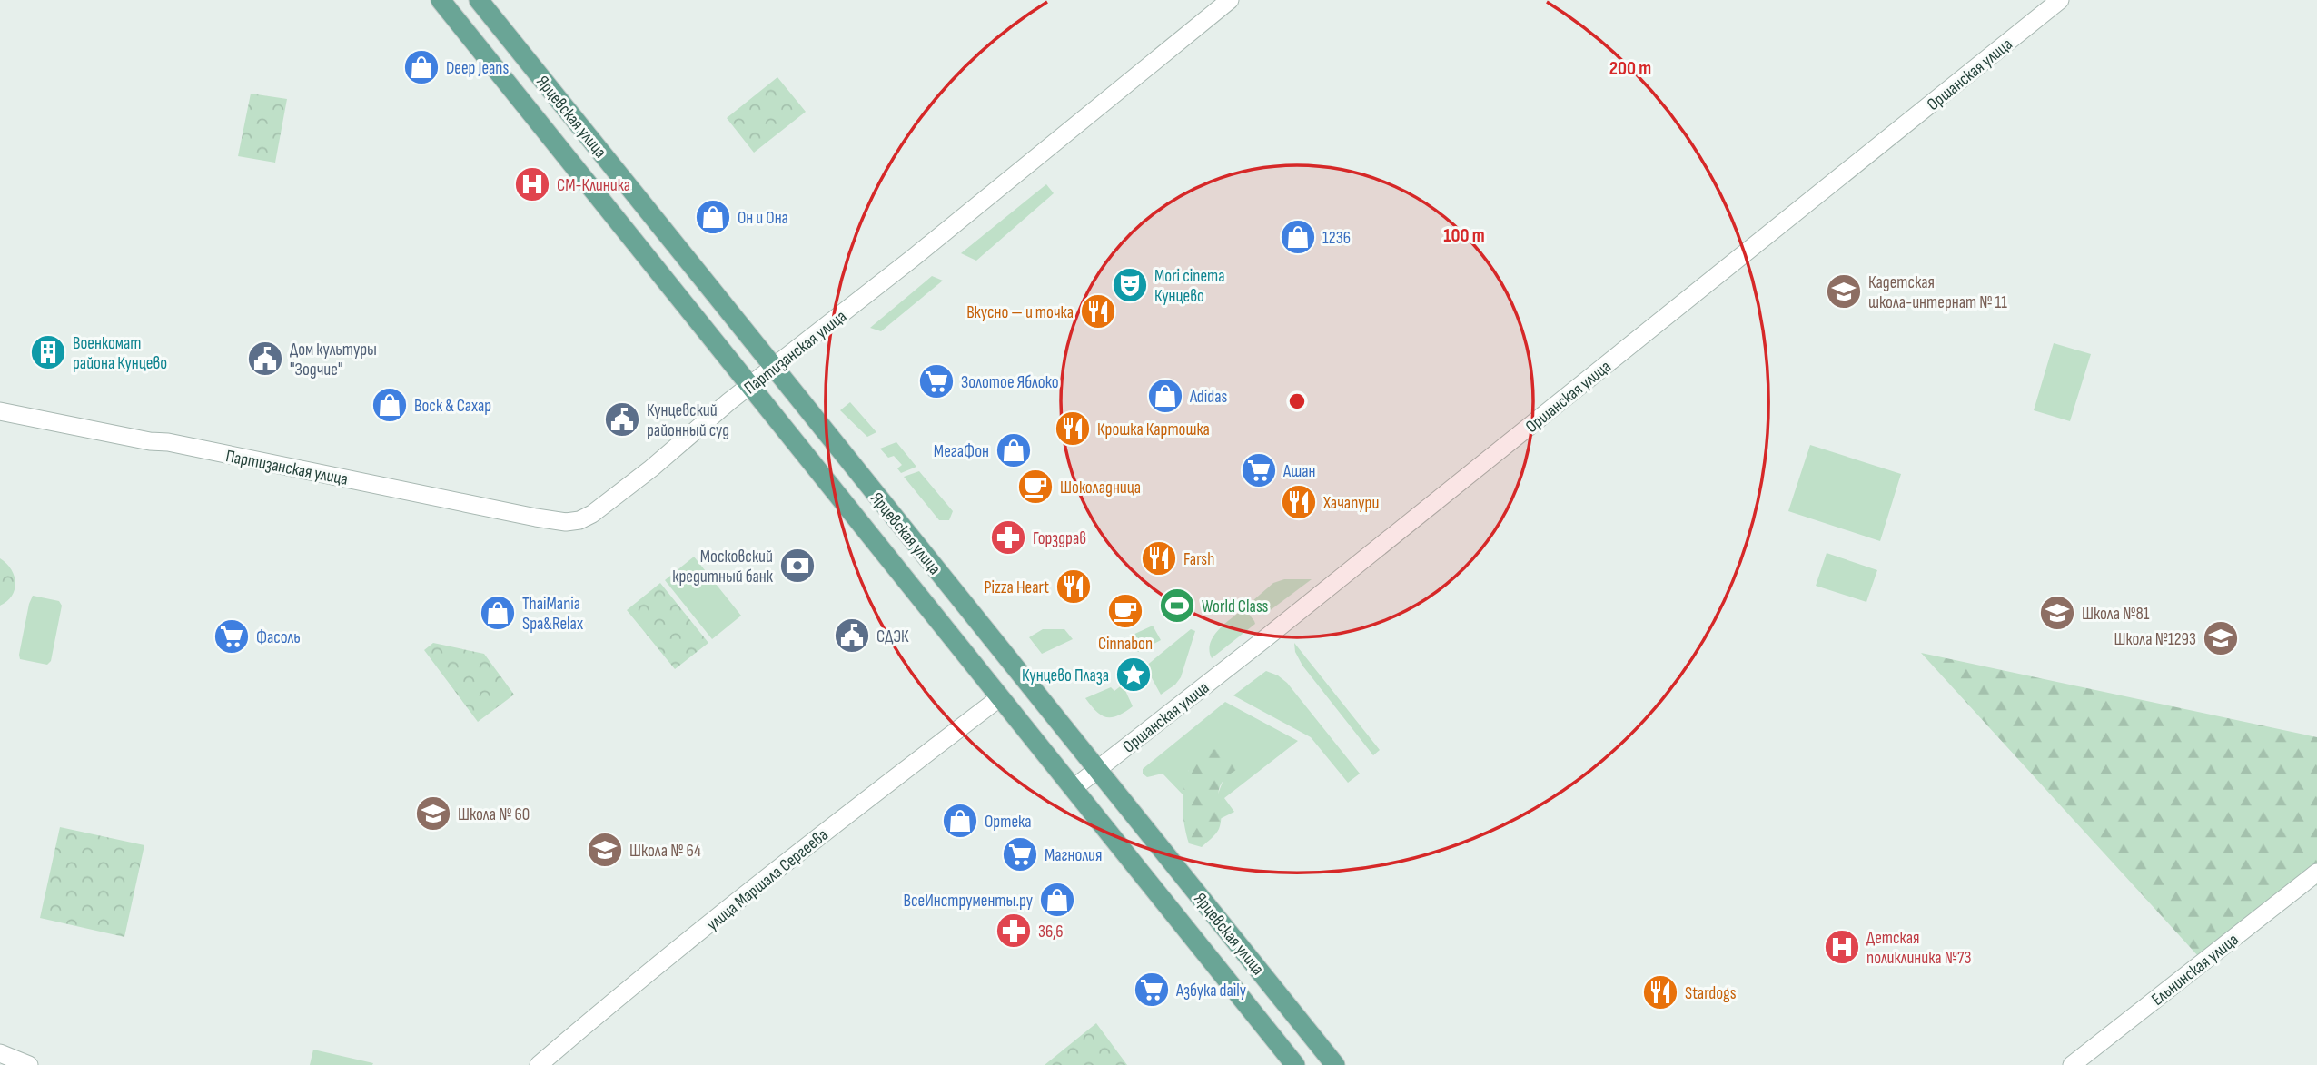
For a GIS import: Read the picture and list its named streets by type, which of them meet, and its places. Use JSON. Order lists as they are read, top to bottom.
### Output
{
  "streets": {
    "main road": ["Ярцевская улица"],
    "street": [
      "Оршанская улица",
      "Партизанская улица",
      "улица Маршала Сергеева",
      "Ельнинская улица"
    ]
  },
  "crossings": [
    ["Оршанская улица", "Ярцевская улица"],
    ["Ярцевская улица", "Партизанская улица"],
    ["Ярцевская улица", "улица Маршала Сергеева"]
  ],
  "places": {
    "shop": [
      "Deep Jeans",
      "Он и Она",
      "1236",
      "Adidas",
      "Воск & Сахар",
      "МегаФон",
      "ThaiMania Spa&Relax",
      "Ортека",
      "ВсеИнструменты.ру"
    ],
    "hospital": ["СМ-Клиника", "Детская поликлиника №73"],
    "theatre": ["Mori cinema Кунцево"],
    "school or university": [
      "Кадетская школа-интернат № 11",
      "Школа №81",
      "Школа №1293",
      "Школа № 60",
      "Школа № 64"
    ],
    "restaurant": [
      "Вкусно — и точка",
      "Крошка Картошка",
      "Хачапури",
      "Farsh",
      "Pizza Heart",
      "Stardogs"
    ],
    "building": ["Военкомат района Кунцево"],
    "public building": ["Дом культуры \"Зодчие\"", "Кунцевский районный суд", "СДЭК"],
    "supermarket": [
      "Золотое Яблоко",
      "Ашан",
      "Фасоль",
      "Магнолия",
      "Азбука daily"
    ],
    "cafe": ["Шоколадница", "Cinnabon"],
    "pharmacy": ["Горздрав", "36,6"],
    "bank": ["Московский кредитный банк"],
    "sports": ["World Class"],
    "place": ["Кунцево Плаза"]
  },
  "rings": ["200 m", "100 m"]
}
